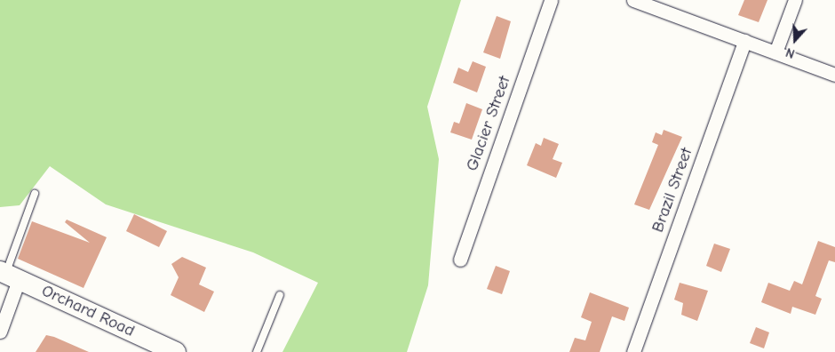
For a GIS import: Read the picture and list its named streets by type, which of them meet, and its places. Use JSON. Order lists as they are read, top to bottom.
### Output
{
  "streets": {
    "main road": ["Orchard Road"],
    "street": ["Glacier Street", "Brazil Street"]
  },
  "north": "bottom"
}
